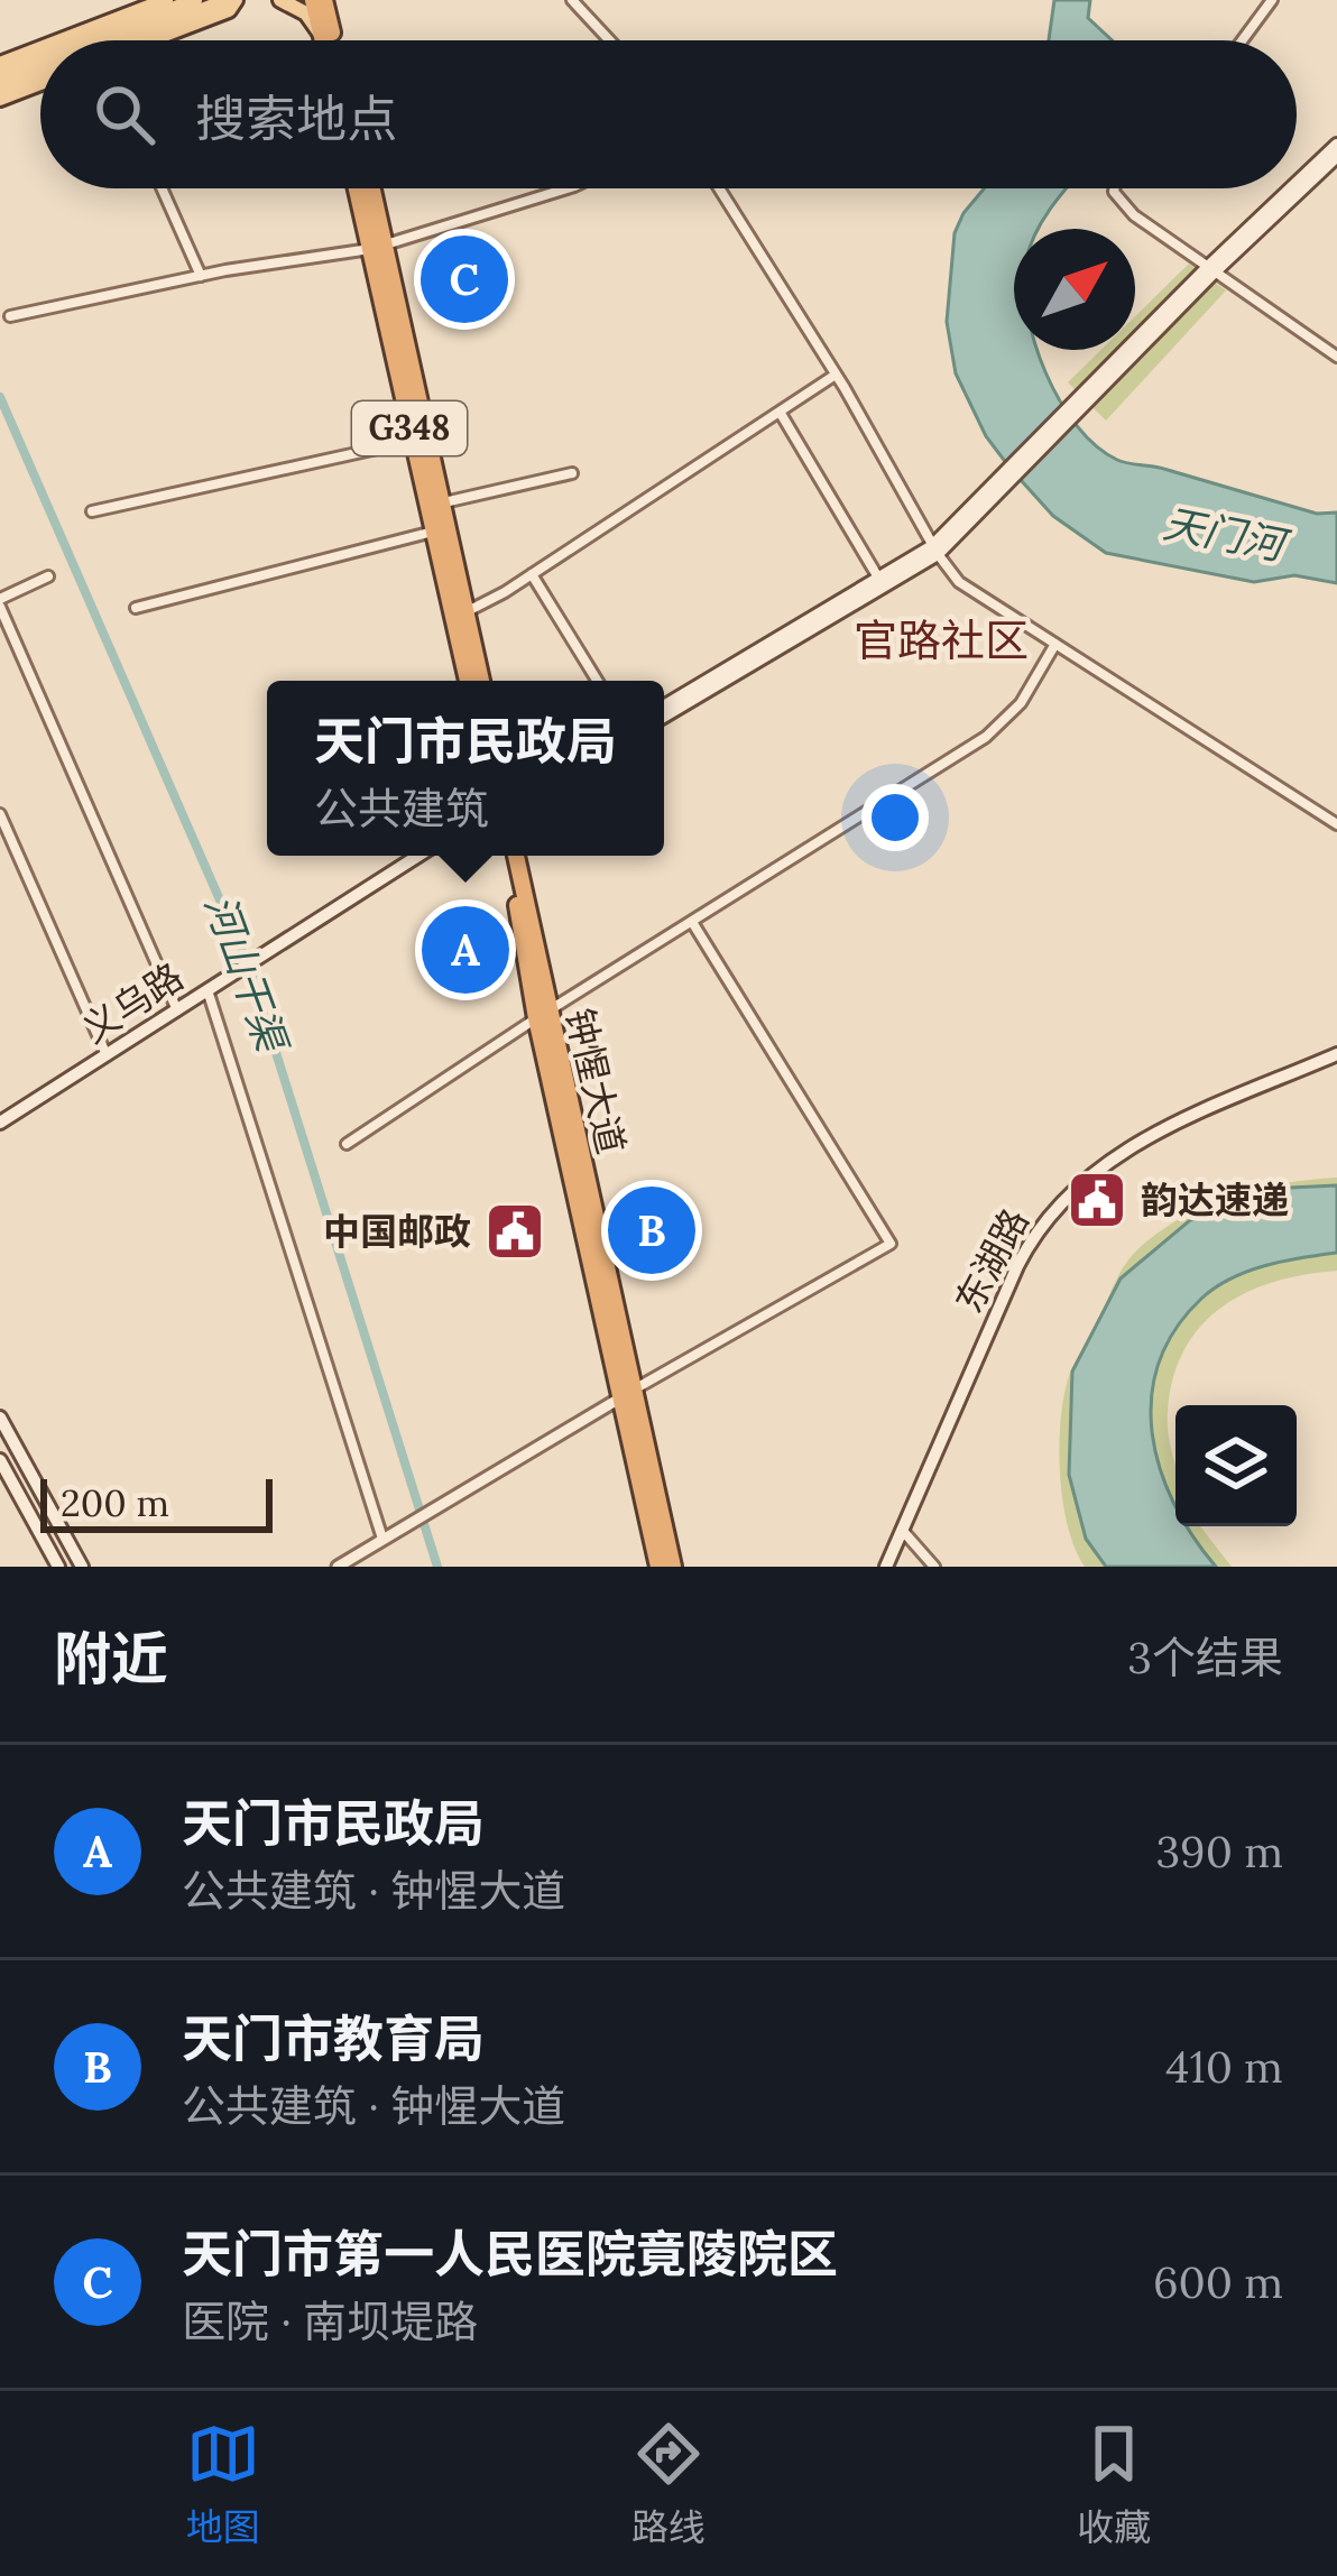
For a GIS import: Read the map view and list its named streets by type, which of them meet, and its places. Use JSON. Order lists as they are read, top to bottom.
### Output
{
  "streets": {
    "highway": ["G348", "钟惺大道"],
    "main road": ["义乌路", "东湖路"]
  },
  "districts": ["官路社区"],
  "water": ["天门河", "河山干渠"],
  "places": {
    "public building": ["韵达速递", "中国邮政"]
  },
  "scale_bar": "200 m",
  "north": "top right",
  "page": {
    "search": "搜索地点",
    "pins": ["C", "A", "B"],
    "popup": ["天门市民政局", "公共建筑"],
    "scale": "200 m",
    "heading": ["附近", "3个结果"],
    "list": [
      {
        "mark": "A",
        "name": "天门市民政局",
        "note": "公共建筑 · 钟惺大道",
        "value": "390 m"
      },
      {
        "mark": "B",
        "name": "天门市教育局",
        "note": "公共建筑 · 钟惺大道",
        "value": "410 m"
      },
      {
        "mark": "C",
        "name": "天门市第一人民医院竟陵院区",
        "note": "医院 · 南坝堤路",
        "value": "600 m"
      }
    ],
    "nav": ["地图", "路线", "收藏"]
  }
}
